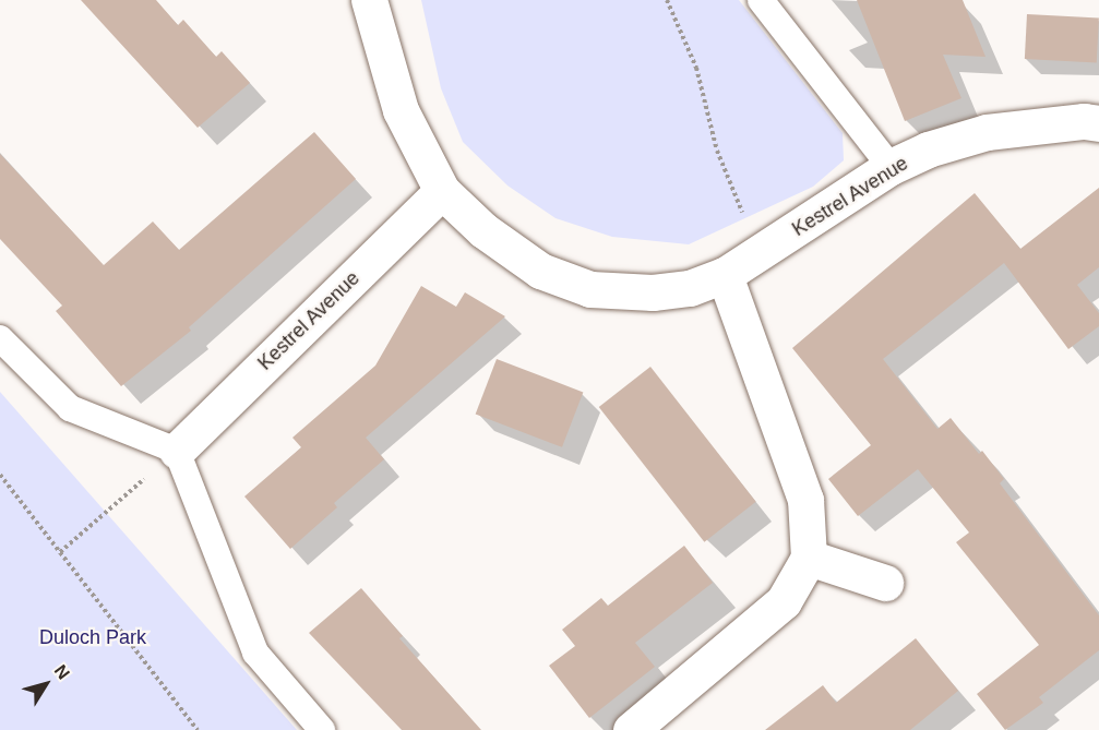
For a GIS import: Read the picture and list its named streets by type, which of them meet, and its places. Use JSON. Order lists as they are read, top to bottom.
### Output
{
  "streets": {
    "street": ["Kestrel Avenue"]
  },
  "parks": ["Duloch Park"],
  "north": "top right"
}
